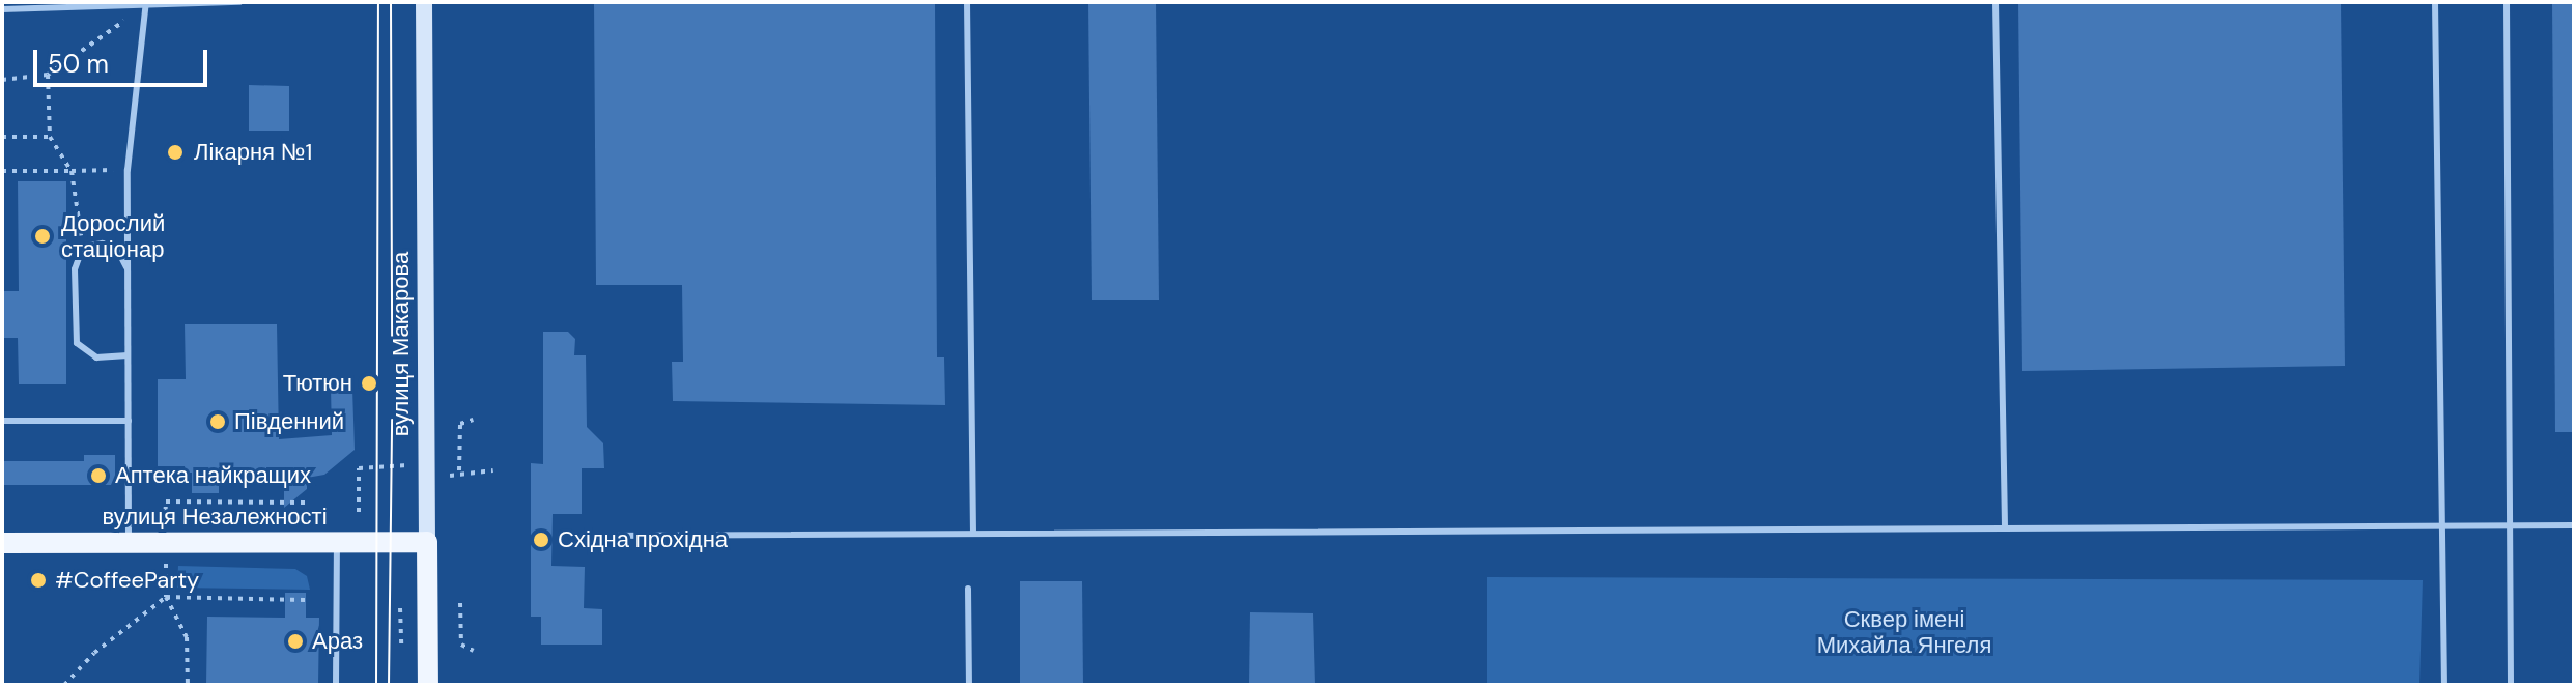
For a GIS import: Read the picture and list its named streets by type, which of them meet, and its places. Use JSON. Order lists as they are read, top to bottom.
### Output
{
  "streets": {
    "main road": ["вулиця Макарова", "вулиця Незалежності"]
  },
  "crossings": [
    ["вулиця Макарова", "вулиця Незалежності"]
  ],
  "parks": ["Сквер імені Михайла Янгеля"],
  "places": [
    "Лікарня №1",
    "Дорослий стаціонар",
    "Тютюн",
    "Південний",
    "Аптека найкращих",
    "Східна прохідна",
    "#CoffeeParty",
    "Араз"
  ],
  "scale_bar": "50 m"
}
